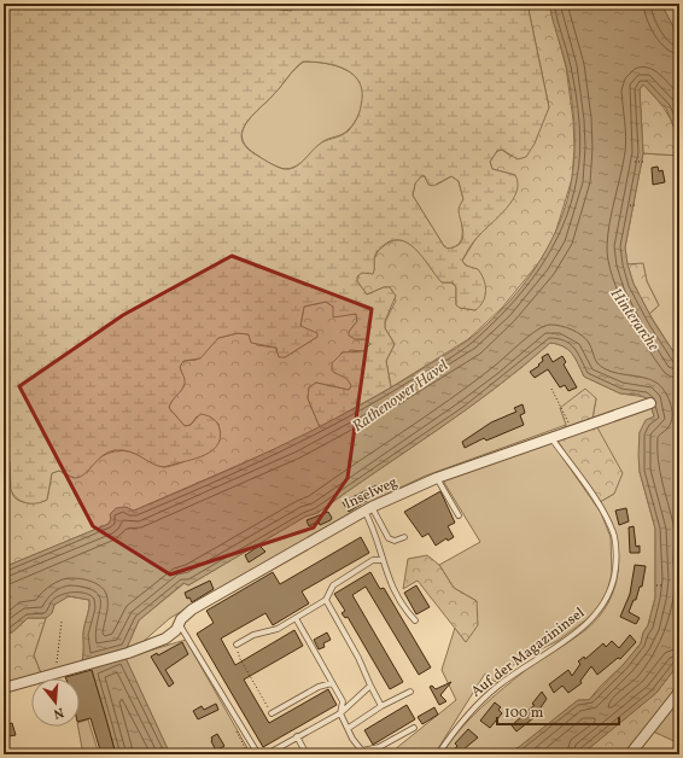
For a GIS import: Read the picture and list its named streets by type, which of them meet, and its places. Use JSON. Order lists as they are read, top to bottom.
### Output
{
  "streets": {
    "street": ["Inselweg"],
    "lane": ["Auf der Magazininsel"]
  },
  "crossings": [
    ["Inselweg", "Auf der Magazininsel"]
  ],
  "water": ["Hinterarche", "Rathenower Havel"],
  "scale_bar": "100 m",
  "north": "bottom"
}
